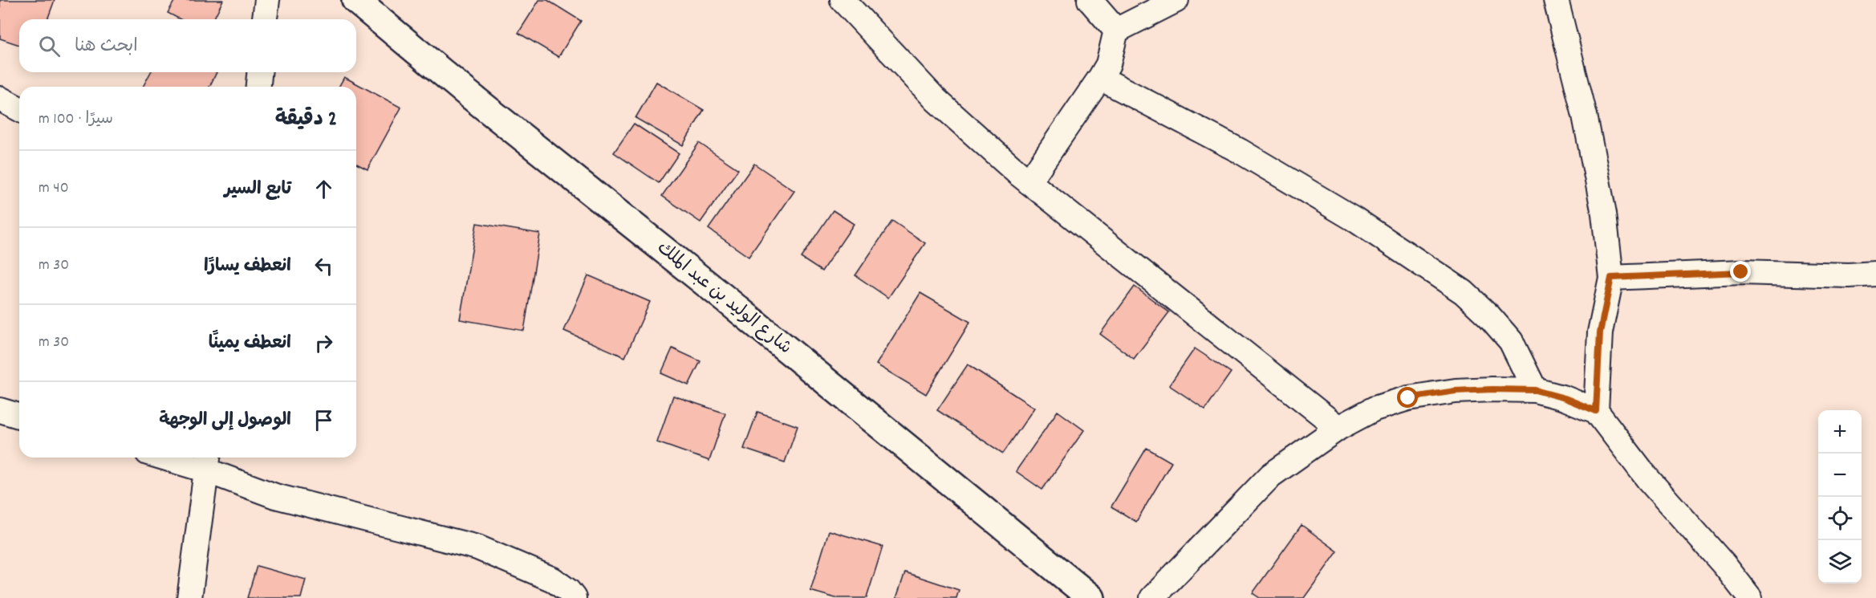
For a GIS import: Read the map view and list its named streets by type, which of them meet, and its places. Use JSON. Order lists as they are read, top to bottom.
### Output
{
  "streets": {
    "street": ["شارع الوليد بن عبد الملك"]
  },
  "page": {
    "search": "ابحث هنا",
    "heading": ["2 دقيقة", "سيرًا · 100 m"],
    "list": [
      ["تابع السير", "40 m"],
      ["انعطف يسارًا", "30 m"],
      ["انعطف يمينًا", "30 m"],
      "الوصول إلى الوجهة"
    ],
    "map_buttons": ["+", "−"]
  }
}
